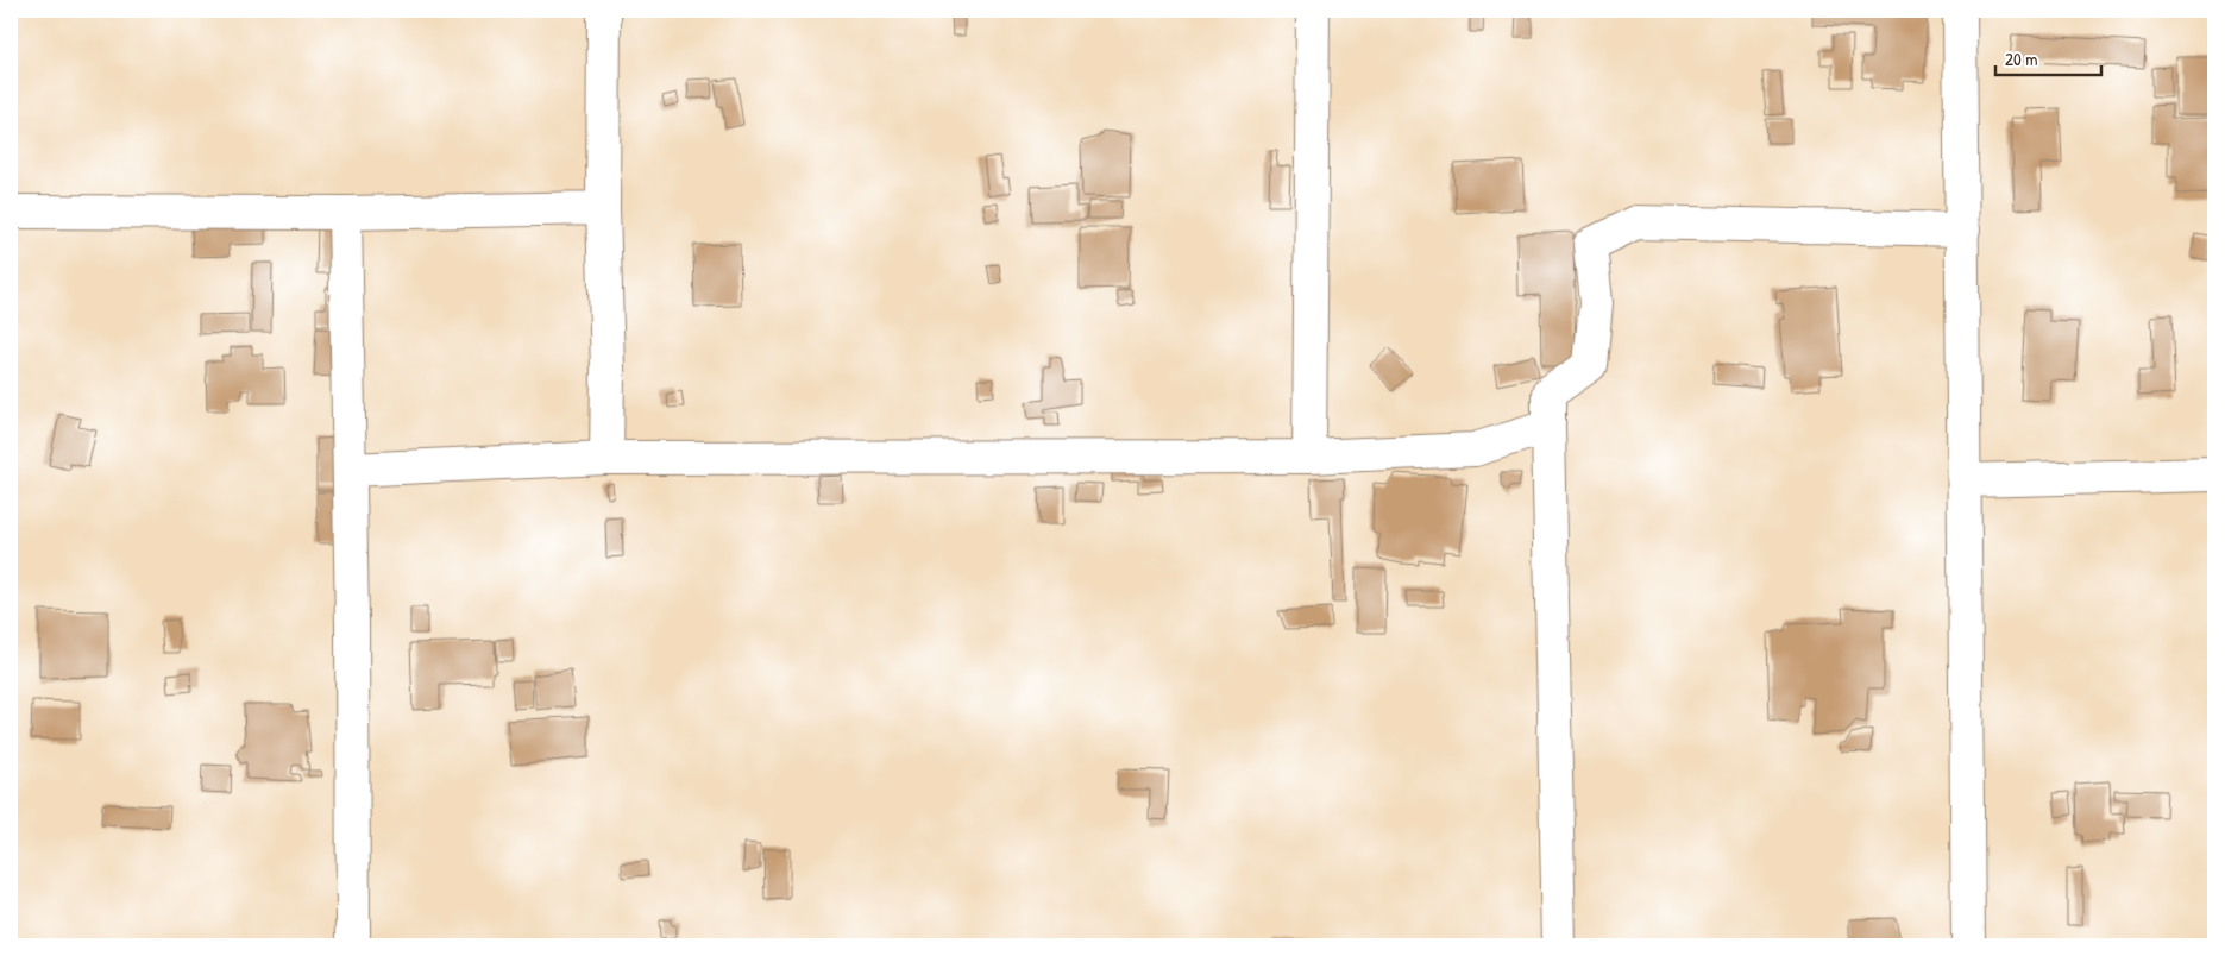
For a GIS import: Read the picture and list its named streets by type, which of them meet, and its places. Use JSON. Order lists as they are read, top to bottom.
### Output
{
  "scale_bar": "20 m"
}
